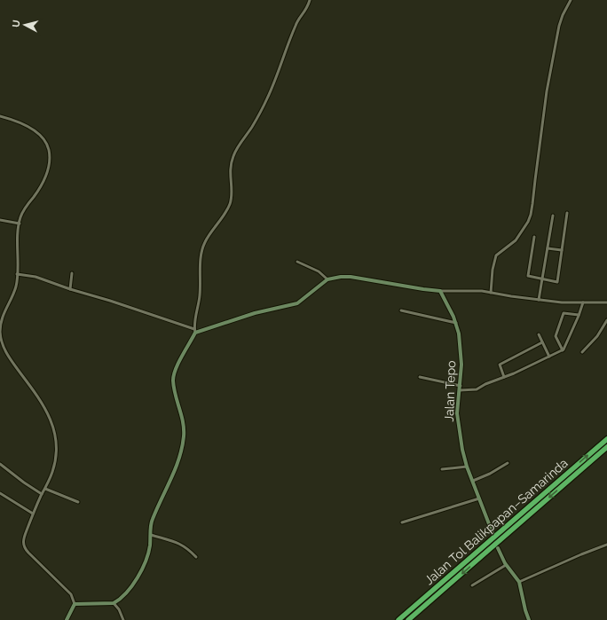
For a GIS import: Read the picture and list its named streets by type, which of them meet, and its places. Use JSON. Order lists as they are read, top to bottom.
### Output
{
  "streets": {
    "highway": ["Jalan Tol Balikpapan–Samarinda"],
    "street": ["Jalan Tepo"]
  },
  "north": "left"
}
